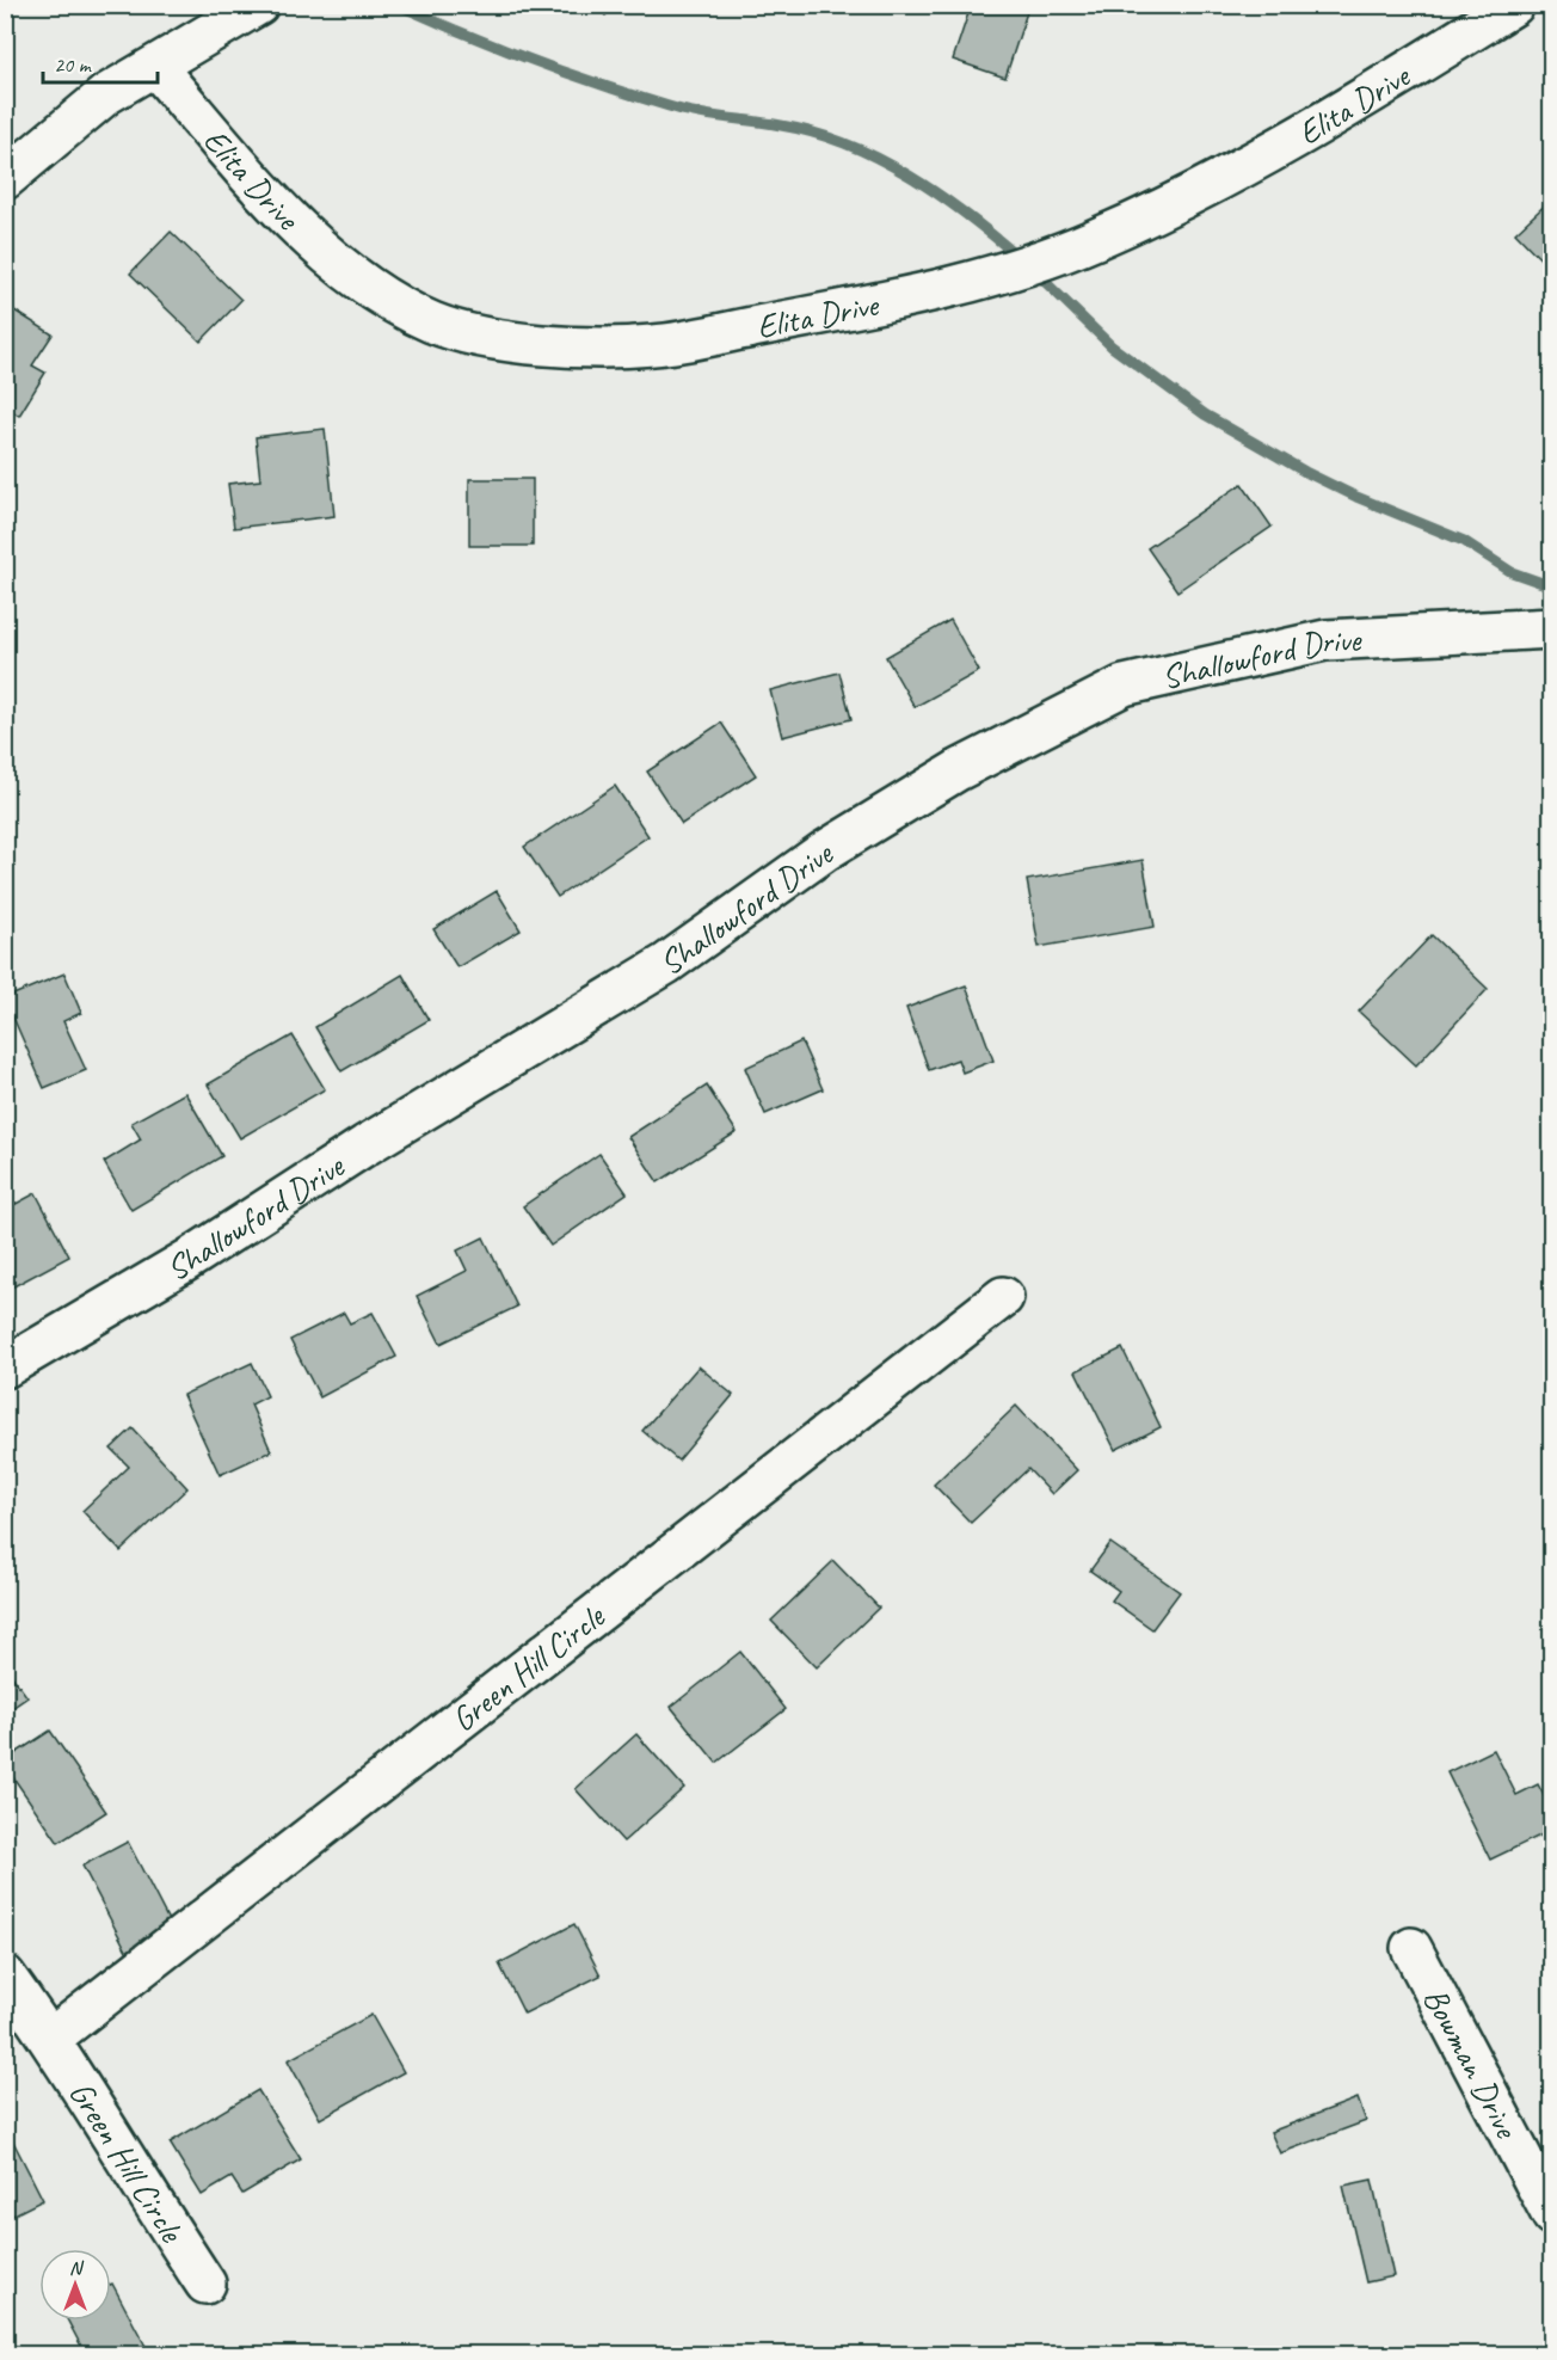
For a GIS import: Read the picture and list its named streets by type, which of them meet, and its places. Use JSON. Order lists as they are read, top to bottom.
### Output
{
  "streets": {
    "street": [
      "Elita Drive",
      "Shallowford Drive",
      "Green Hill Circle",
      "Bowman Drive"
    ]
  },
  "scale_bar": "20 m",
  "north": "top"
}
